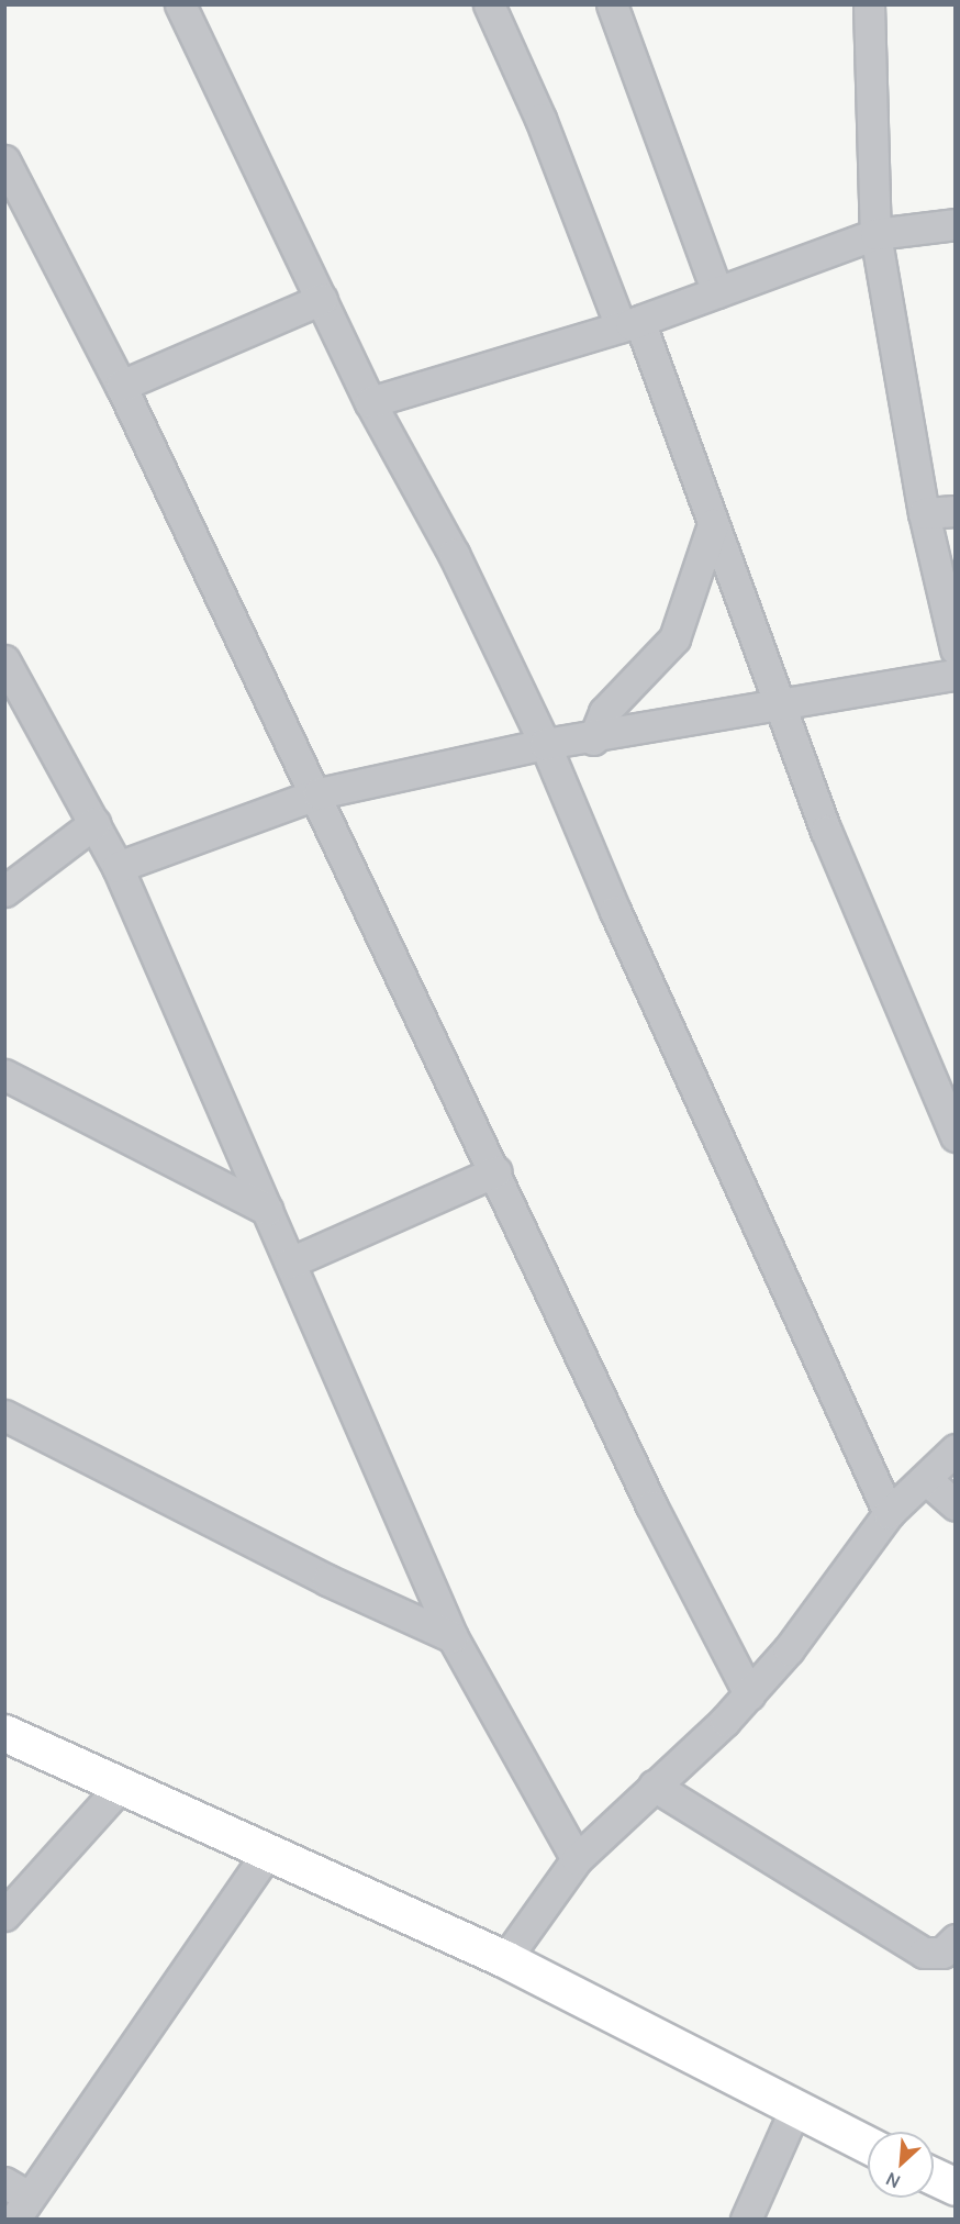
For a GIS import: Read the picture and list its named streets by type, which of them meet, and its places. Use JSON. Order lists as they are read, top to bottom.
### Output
{
  "north": "bottom left"
}
